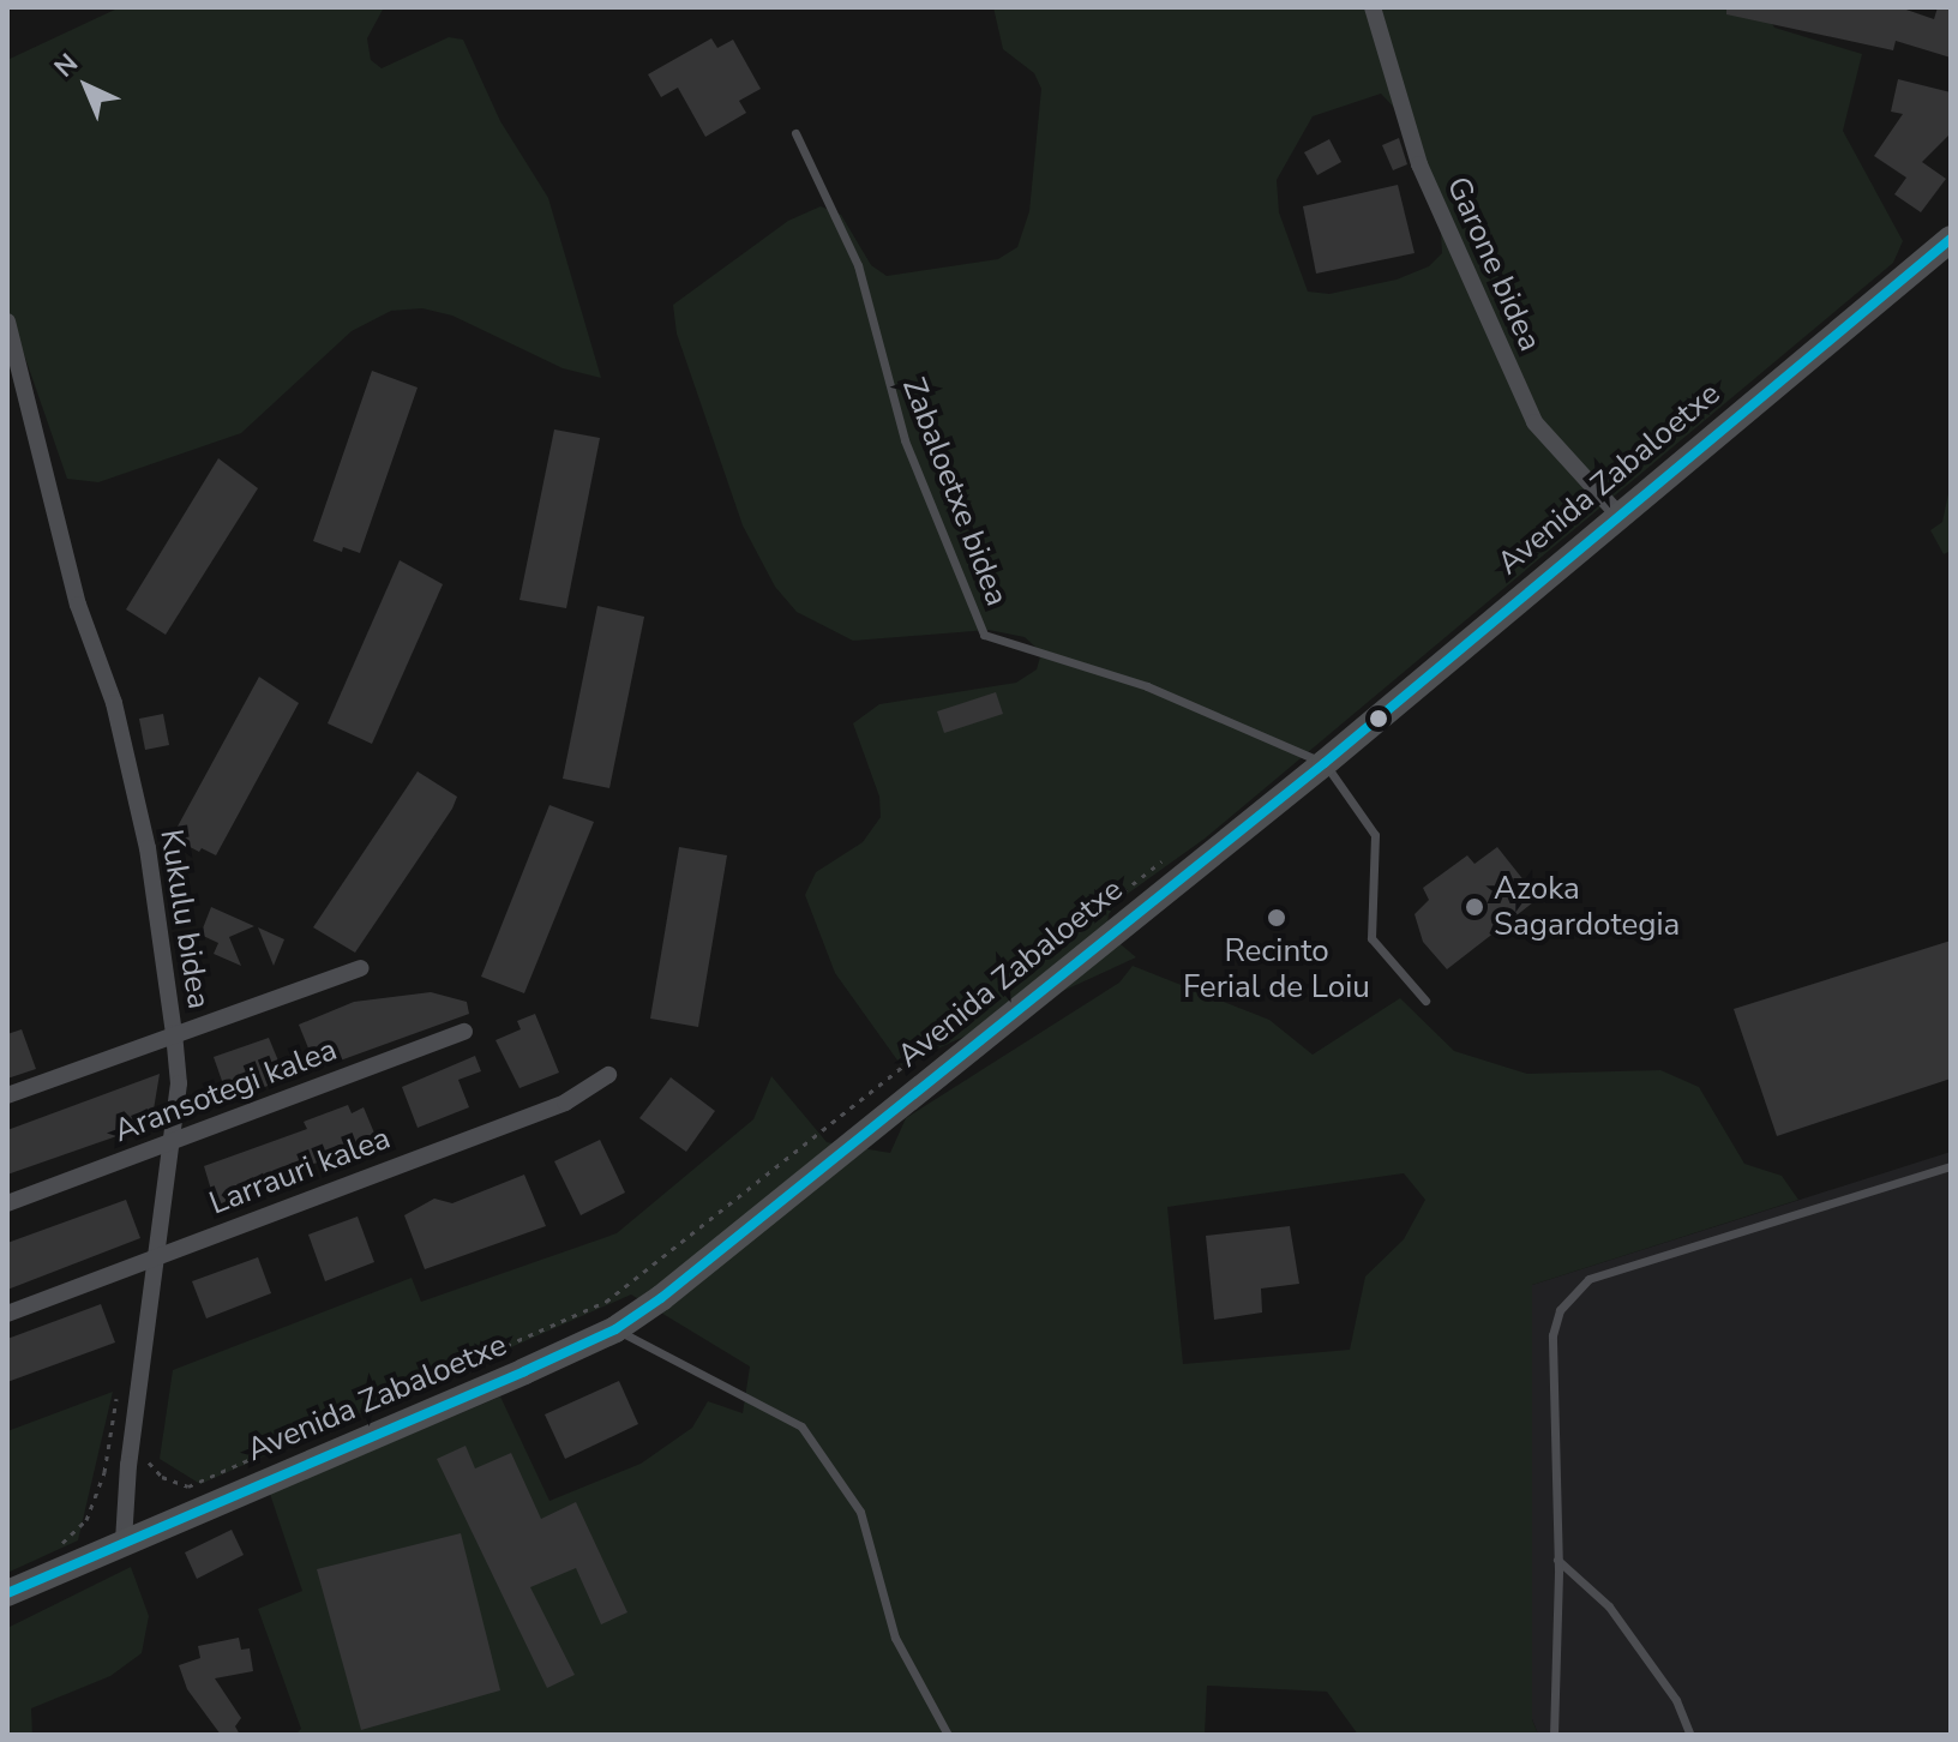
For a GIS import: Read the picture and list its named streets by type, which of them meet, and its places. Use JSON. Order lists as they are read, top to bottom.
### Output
{
  "streets": {
    "main road": ["Avenida Zabaloetxe"],
    "street": [
      "Garone bidea",
      "Kukulu bidea",
      "Aransotegi kalea",
      "Larrauri kalea"
    ],
    "lane": ["Zabaloetxe bidea"]
  },
  "crossings": [
    ["Garone bidea", "Avenida Zabaloetxe"],
    ["Avenida Zabaloetxe", "Zabaloetxe bidea"],
    ["Avenida Zabaloetxe", "Kukulu bidea"],
    ["Kukulu bidea", "Aransotegi kalea"],
    ["Kukulu bidea", "Larrauri kalea"]
  ],
  "places": ["Azoka Sagardotegia", "Recinto Ferial de Loiu"],
  "north": "top left"
}
